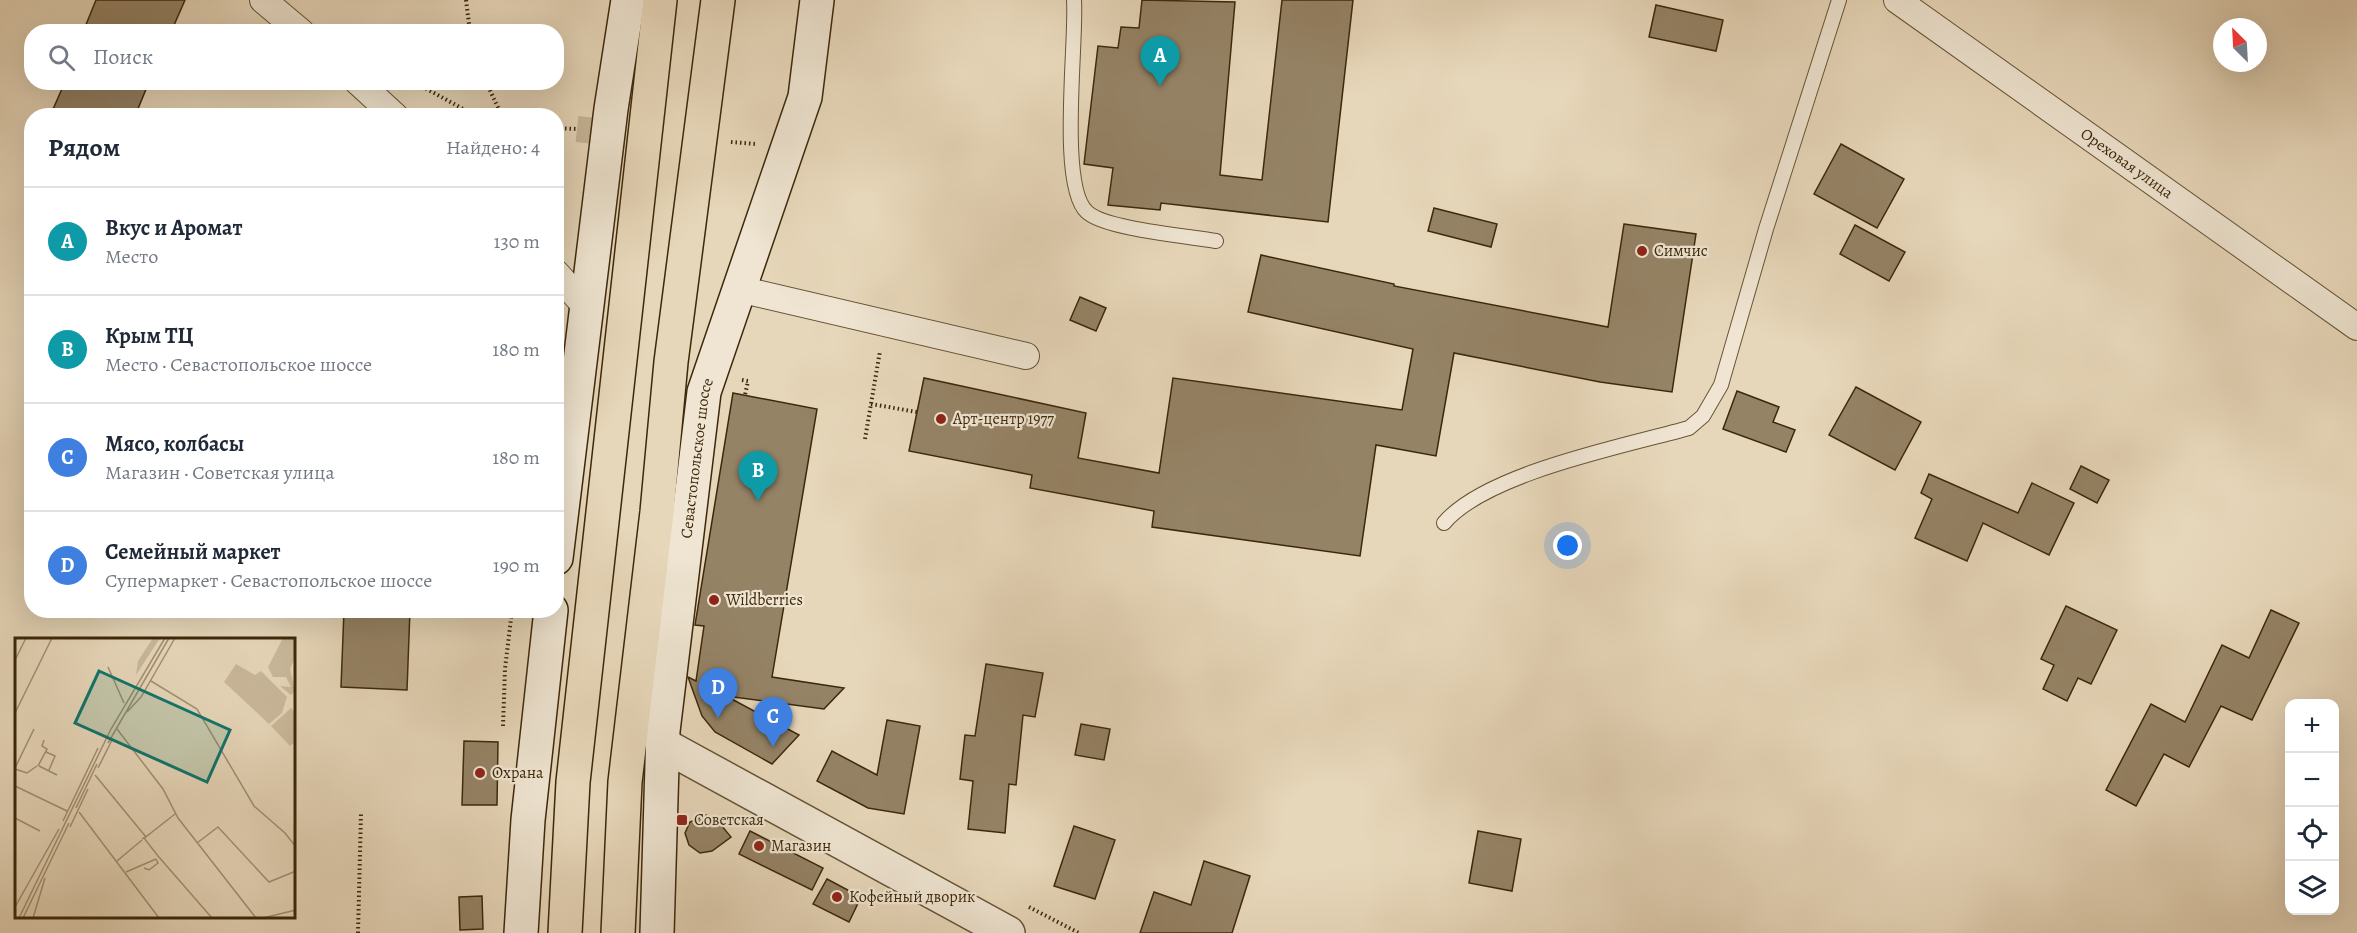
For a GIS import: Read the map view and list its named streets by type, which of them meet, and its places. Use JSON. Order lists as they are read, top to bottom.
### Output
{
  "streets": {
    "main road": ["Севастопольское шоссе"],
    "street": ["Ореховая улица"]
  },
  "places": {
    "other": [
      "Симчис",
      "Арт-центр 1977",
      "Wildberries",
      "Охрана",
      "Магазин",
      "Кофейный дворик"
    ],
    "transit": ["Советская"]
  },
  "north": "top left",
  "page": {
    "search": "Поиск",
    "pins": [
      "A",
      "B",
      "D",
      "C"
    ],
    "heading": ["Рядом", "Найдено: 4"],
    "list": [
      {
        "mark": "A",
        "name": "Вкус и Аромат",
        "note": "Место",
        "value": "130 m"
      },
      {
        "mark": "B",
        "name": "Крым ТЦ",
        "note": "Место · Севастопольское шоссе",
        "value": "180 m"
      },
      {
        "mark": "C",
        "name": "Мясо, колбасы",
        "note": "Магазин · Советская улица",
        "value": "180 m"
      },
      {
        "mark": "D",
        "name": "Семейный маркет",
        "note": "Супермаркет · Севастопольское шоссе",
        "value": "190 m"
      }
    ],
    "map_buttons": ["+", "−"]
  }
}
